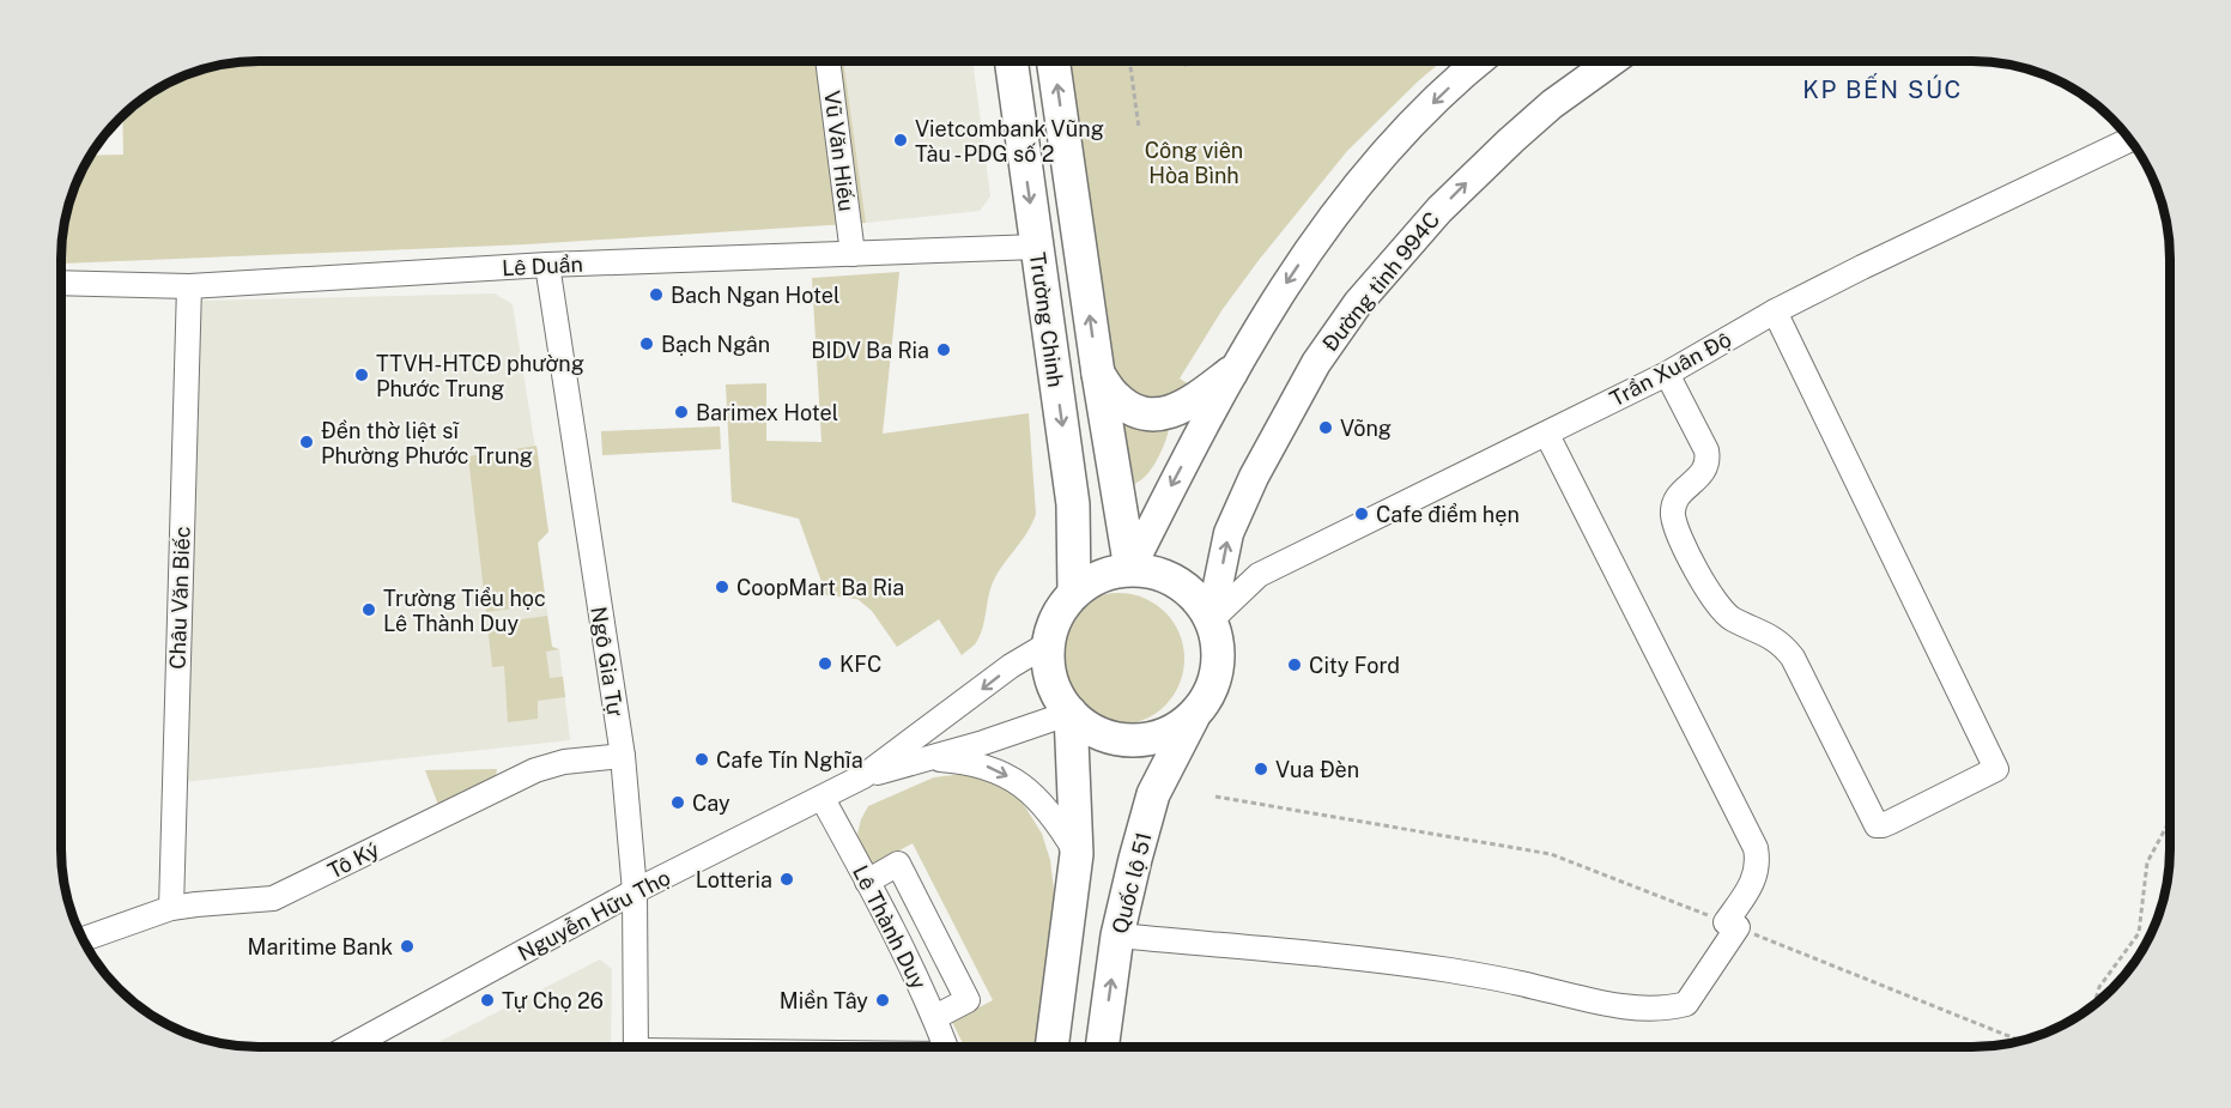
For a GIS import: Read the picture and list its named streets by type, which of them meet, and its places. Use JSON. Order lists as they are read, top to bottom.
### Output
{
  "streets": {
    "highway": ["Trường Chinh", "Quốc lộ 51"],
    "main road": ["Đường tỉnh 994C"],
    "street": [
      "Vũ Văn Hiếu",
      "Lê Duẩn",
      "Trần Xuân Độ",
      "Châu Văn Biếc",
      "Ngô Gia Tự",
      "Tô Ký",
      "Nguyễn Hữu Thọ",
      "Lê Thành Duy"
    ]
  },
  "crossings": [
    ["Vũ Văn Hiếu", "Lê Duẩn"],
    ["Lê Duẩn", "Trường Chinh"],
    ["Lê Duẩn", "Châu Văn Biếc"],
    ["Lê Duẩn", "Ngô Gia Tự"],
    ["Đường tỉnh 994C", "Trường Chinh"],
    ["Đường tỉnh 994C", "Trần Xuân Độ"],
    ["Đường tỉnh 994C", "Quốc lộ 51"],
    ["Đường tỉnh 994C", "Nguyễn Hữu Thọ"],
    ["Trường Chinh", "Trần Xuân Độ"],
    ["Trường Chinh", "Quốc lộ 51"],
    ["Trường Chinh", "Nguyễn Hữu Thọ"],
    ["Trần Xuân Độ", "Quốc lộ 51"],
    ["Trần Xuân Độ", "Nguyễn Hữu Thọ"],
    ["Châu Văn Biếc", "Tô Ký"],
    ["Ngô Gia Tự", "Tô Ký"],
    ["Ngô Gia Tự", "Nguyễn Hữu Thọ"],
    ["Quốc lộ 51", "Nguyễn Hữu Thọ"],
    ["Nguyễn Hữu Thọ", "Lê Thành Duy"]
  ],
  "districts": ["KP BẾN SÚC"],
  "parks": ["Công viên Hòa Bình"],
  "places": [
    "Vietcombank Vũng Tàu - PDG số 2",
    "Bach Ngan Hotel",
    "Bạch Ngân",
    "BIDV Ba Ria",
    "TTVH-HTCĐ phường Phước Trung",
    "Barimex Hotel",
    "Võng",
    "Đền thờ liệt sĩ Phường Phước Trung",
    "Cafe điểm hẹn",
    "CoopMart Ba Ria",
    "Trường Tiểu học Lê Thành Duy",
    "KFC",
    "City Ford",
    "Cafe Tín Nghĩa",
    "Vua Đèn",
    "Cay",
    "Lotteria",
    "Maritime Bank",
    "Tự Chọ 26",
    "Miền Tây"
  ]
}
